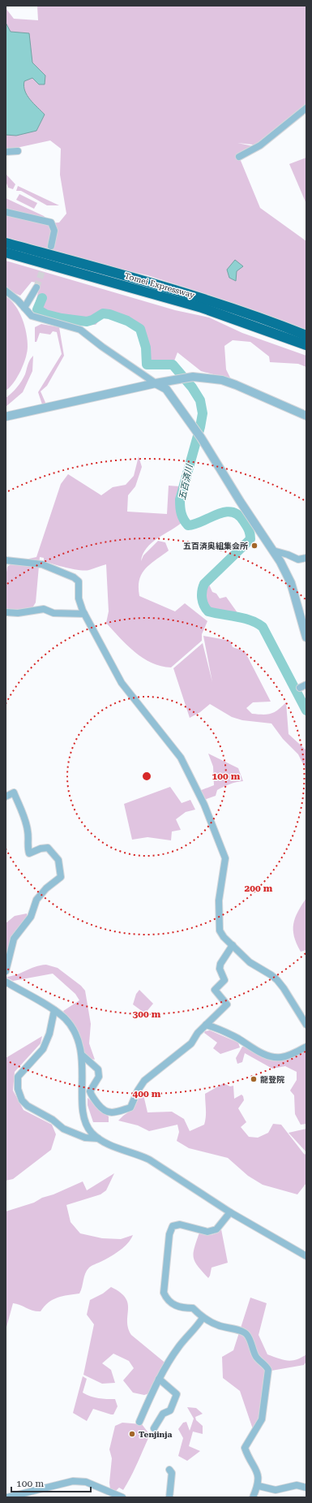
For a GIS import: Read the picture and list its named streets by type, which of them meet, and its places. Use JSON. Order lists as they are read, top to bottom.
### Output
{
  "streets": {
    "highway": ["Tomei Expressway"]
  },
  "water": ["五百済川"],
  "places": ["五百済奥組集会所", "龍登院", "Tenjinja"],
  "scale_bar": "100 m",
  "rings": [
    "100 m",
    "200 m",
    "300 m",
    "400 m"
  ]
}
